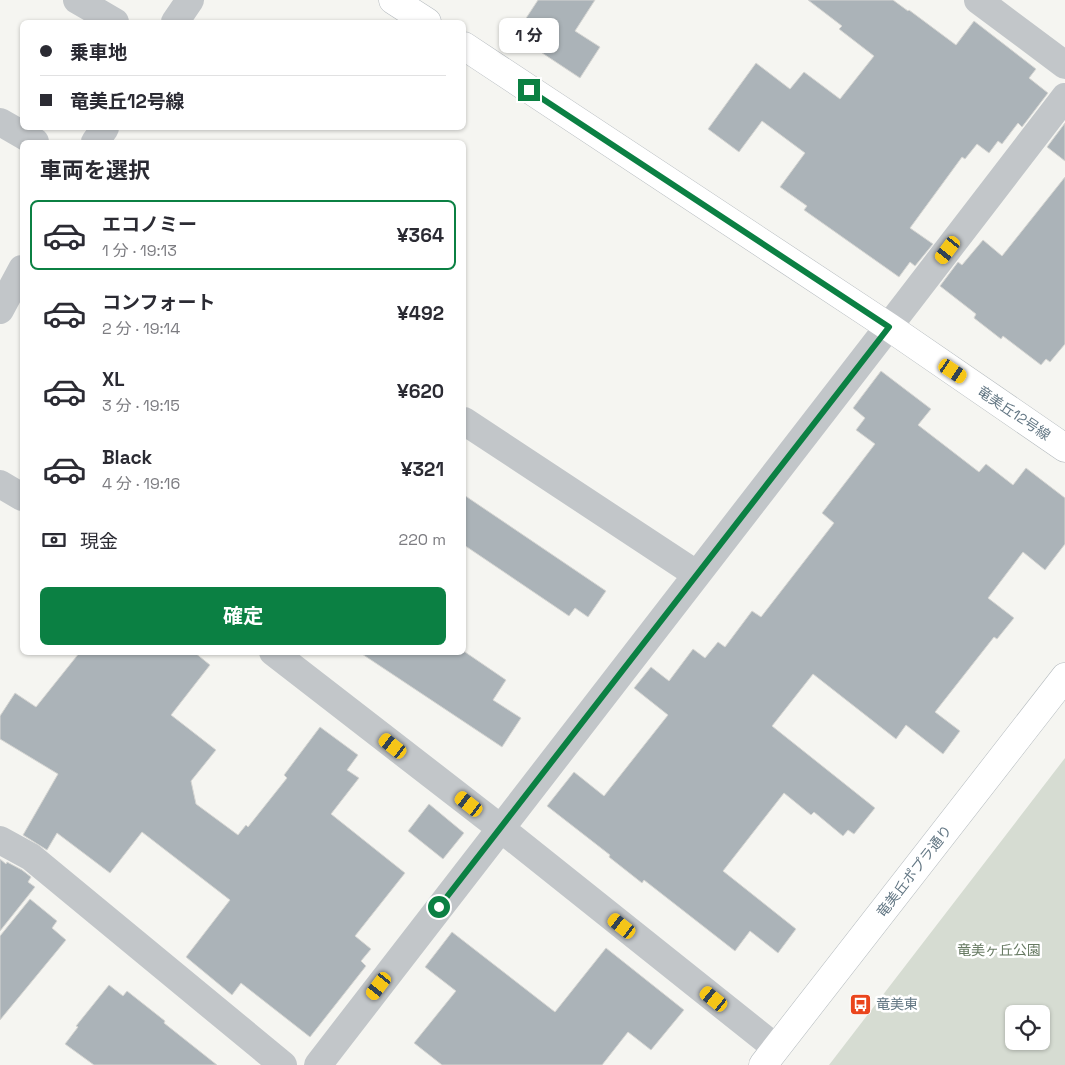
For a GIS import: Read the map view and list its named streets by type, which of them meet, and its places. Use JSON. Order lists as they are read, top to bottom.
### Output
{
  "streets": {
    "street": ["竜美丘12号線", "竜美丘ポプラ通り"]
  },
  "parks": ["竜美ヶ丘公園"],
  "places": {
    "bus stop": ["竜美東"]
  },
  "page": {
    "bubble": "1 分",
    "banner": ["乗車地", "竜美丘12号線"],
    "heading": "車両を選択",
    "list": [
      {
        "name": "エコノミー",
        "note": "1 分 · 19:13",
        "value": "¥364"
      },
      {
        "name": "コンフォート",
        "note": "2 分 · 19:14",
        "value": "¥492"
      },
      {
        "name": "XL",
        "note": "3 分 · 19:15",
        "value": "¥620"
      },
      {
        "name": "Black",
        "note": "4 分 · 19:16",
        "value": "¥321"
      }
    ],
    "pay": ["現金", "220 m"],
    "buttons": "確定"
  }
}
